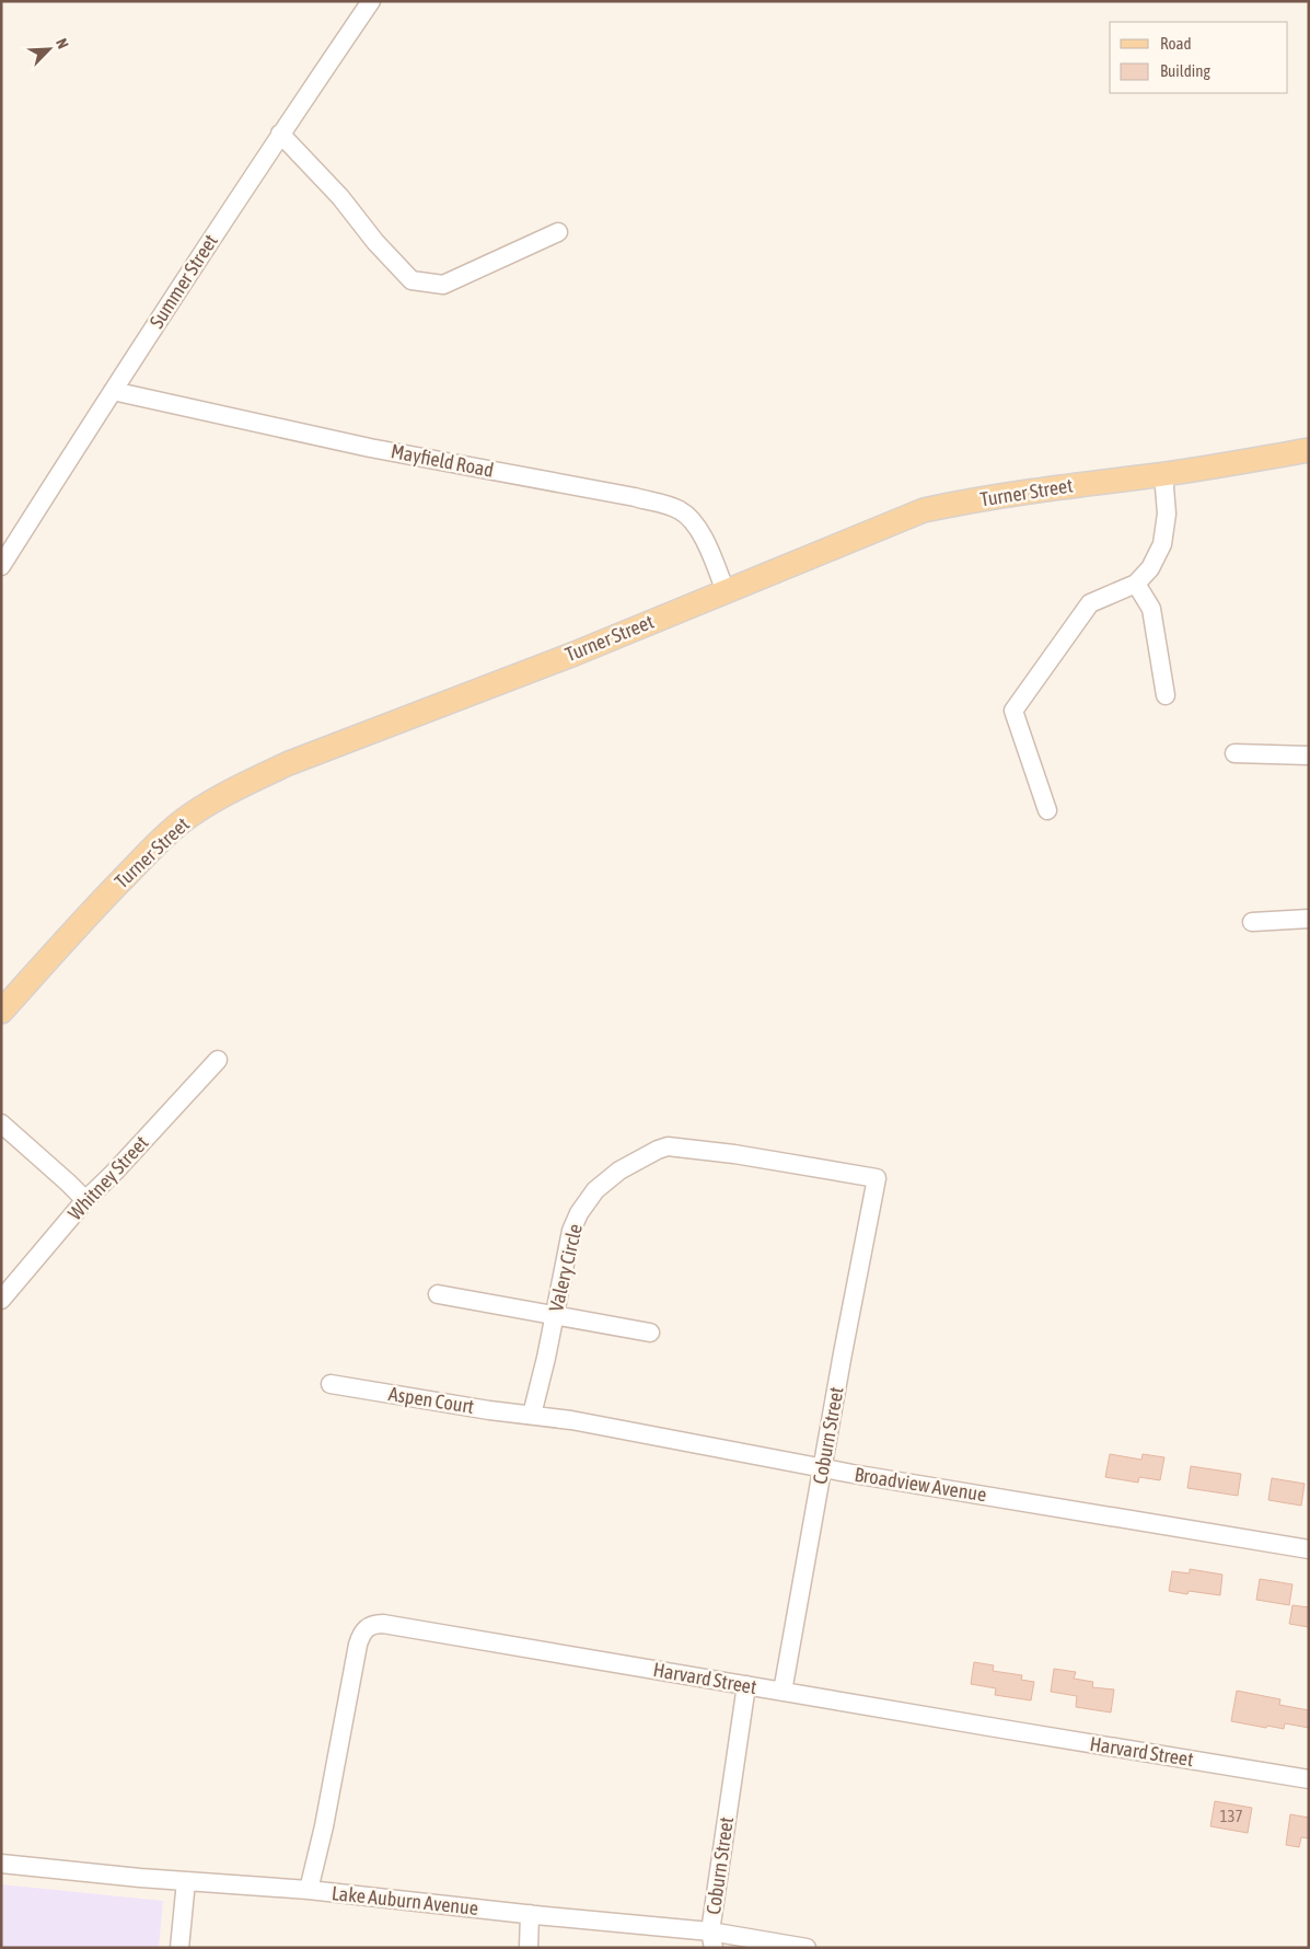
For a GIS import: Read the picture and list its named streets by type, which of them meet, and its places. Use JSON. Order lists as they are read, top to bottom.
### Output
{
  "streets": {
    "main road": ["Turner Street"],
    "street": [
      "Summer Street",
      "Mayfield Road",
      "Whitney Street",
      "Valery Circle",
      "Aspen Court",
      "Coburn Street",
      "Broadview Avenue",
      "Harvard Street",
      "Lake Auburn Avenue"
    ]
  },
  "crossings": [
    ["Summer Street", "Mayfield Road"],
    ["Mayfield Road", "Turner Street"],
    ["Valery Circle", "Aspen Court"],
    ["Valery Circle", "Coburn Street"],
    ["Valery Circle", "Broadview Avenue"],
    ["Aspen Court", "Broadview Avenue"],
    ["Coburn Street", "Broadview Avenue"],
    ["Coburn Street", "Harvard Street"],
    ["Coburn Street", "Lake Auburn Avenue"],
    ["Harvard Street", "Lake Auburn Avenue"]
  ],
  "house_numbers": ["137"],
  "legend": ["Road", "Building"],
  "north": "top right"
}
